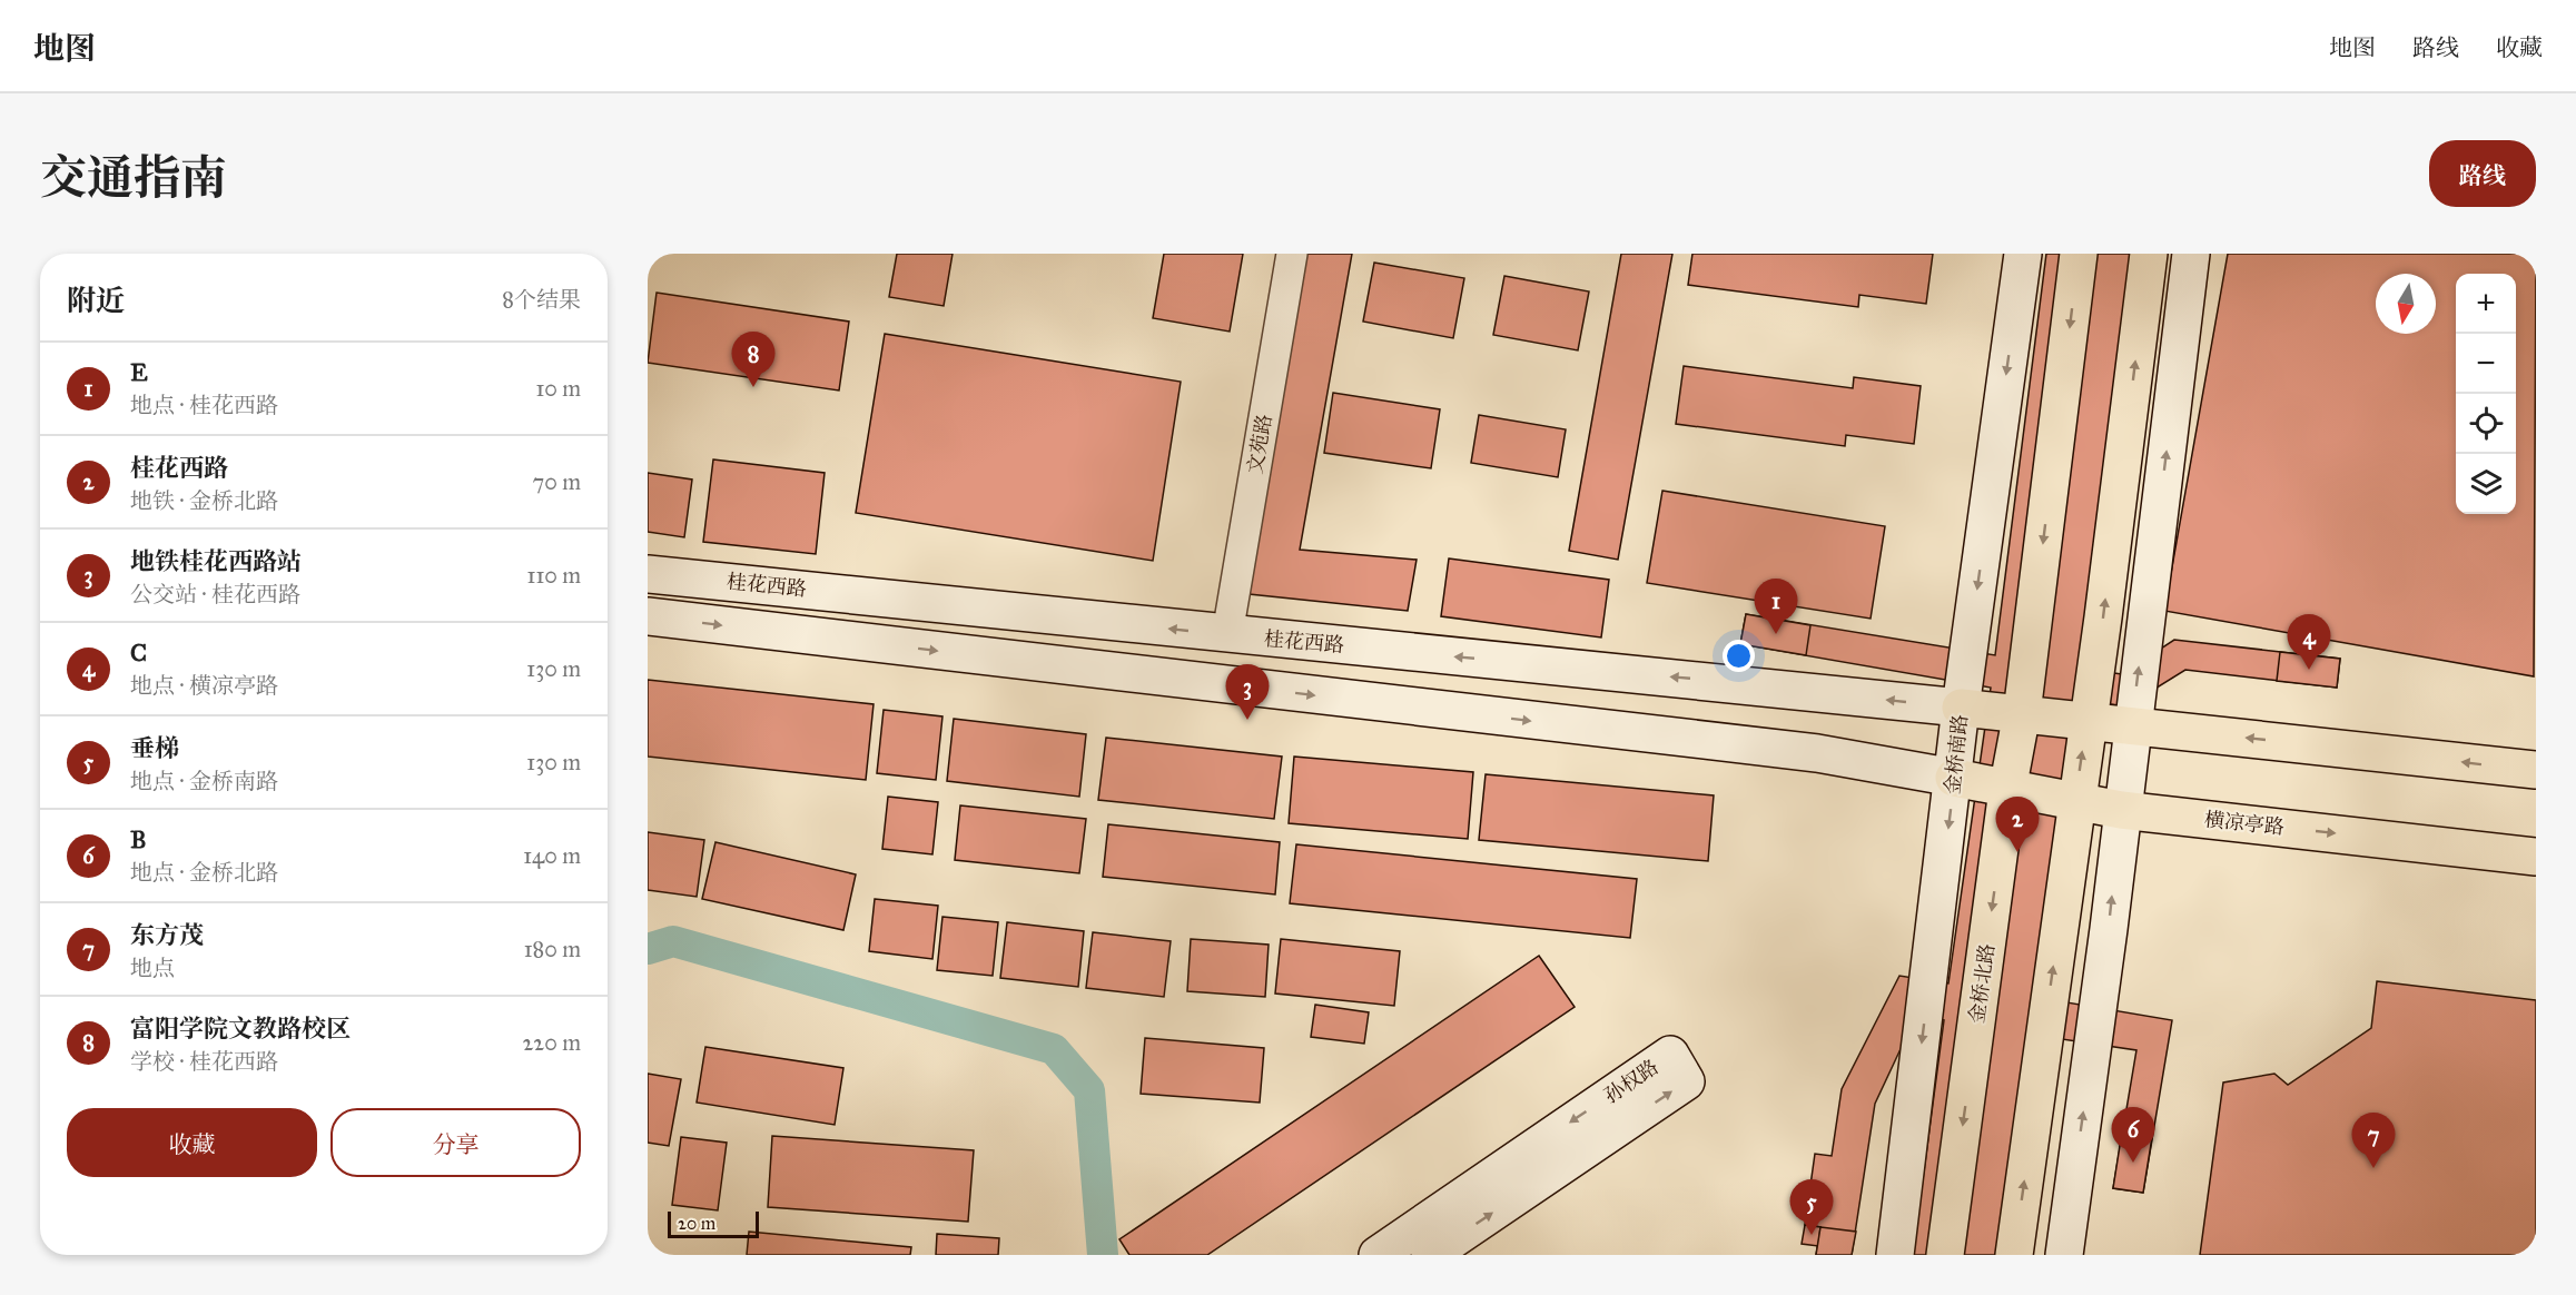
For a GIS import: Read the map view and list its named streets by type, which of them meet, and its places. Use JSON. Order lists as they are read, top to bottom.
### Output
{
  "streets": {
    "main road": [
      "桂花西路",
      "金桥南路",
      "横凉亭路",
      "金桥北路",
      "孙权路"
    ],
    "street": ["文苑路"]
  },
  "crossings": [
    ["文苑路", "桂花西路"],
    ["桂花西路", "金桥南路"],
    ["金桥南路", "横凉亭路"],
    ["横凉亭路", "金桥北路"]
  ],
  "scale_bar": "20 m",
  "north": "bottom",
  "page": {
    "header": "地图",
    "nav": ["地图", "路线", "收藏"],
    "title": "交通指南",
    "buttons": [
      "路线",
      ["收藏", "分享"]
    ],
    "heading": ["附近", "8个结果"],
    "map_buttons": ["+", "−"],
    "pins": [
      "8",
      "1",
      "4",
      "3",
      "2",
      "6",
      "7",
      "5"
    ],
    "list": [
      {
        "mark": "1",
        "name": "E",
        "note": "地点 · 桂花西路",
        "value": "10 m"
      },
      {
        "mark": "2",
        "name": "桂花西路",
        "note": "地铁 · 金桥北路",
        "value": "70 m"
      },
      {
        "mark": "3",
        "name": "地铁桂花西路站",
        "note": "公交站 · 桂花西路",
        "value": "110 m"
      },
      {
        "mark": "4",
        "name": "C",
        "note": "地点 · 横凉亭路",
        "value": "130 m"
      },
      {
        "mark": "5",
        "name": "垂梯",
        "note": "地点 · 金桥南路",
        "value": "130 m"
      },
      {
        "mark": "6",
        "name": "B",
        "note": "地点 · 金桥北路",
        "value": "140 m"
      },
      {
        "mark": "7",
        "name": "东方茂",
        "note": "地点",
        "value": "180 m"
      },
      {
        "mark": "8",
        "name": "富阳学院文教路校区",
        "note": "学校 · 桂花西路",
        "value": "220 m"
      }
    ],
    "scale": "20 m"
  }
}
